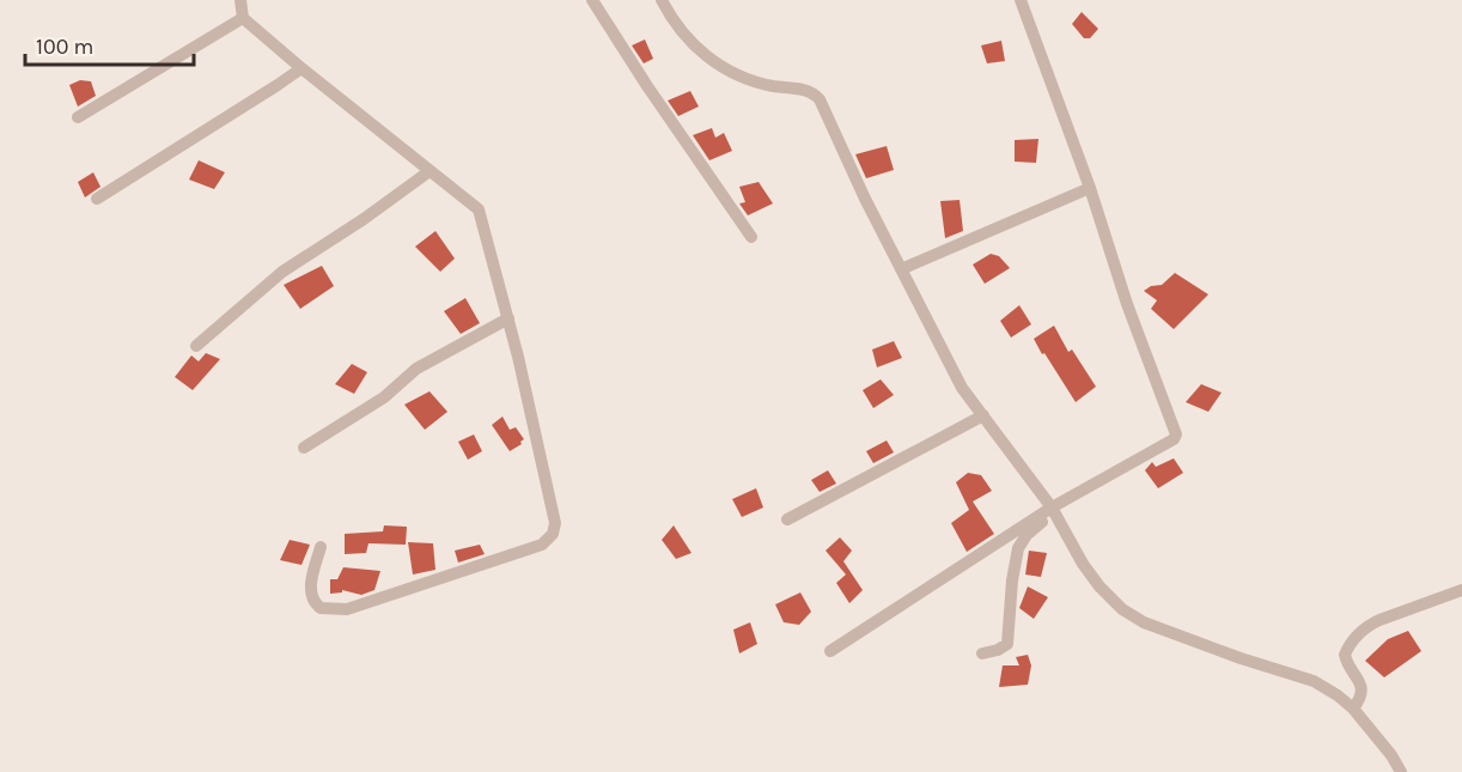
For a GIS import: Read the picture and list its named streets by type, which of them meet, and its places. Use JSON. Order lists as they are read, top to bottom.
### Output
{
  "scale_bar": "100 m"
}
